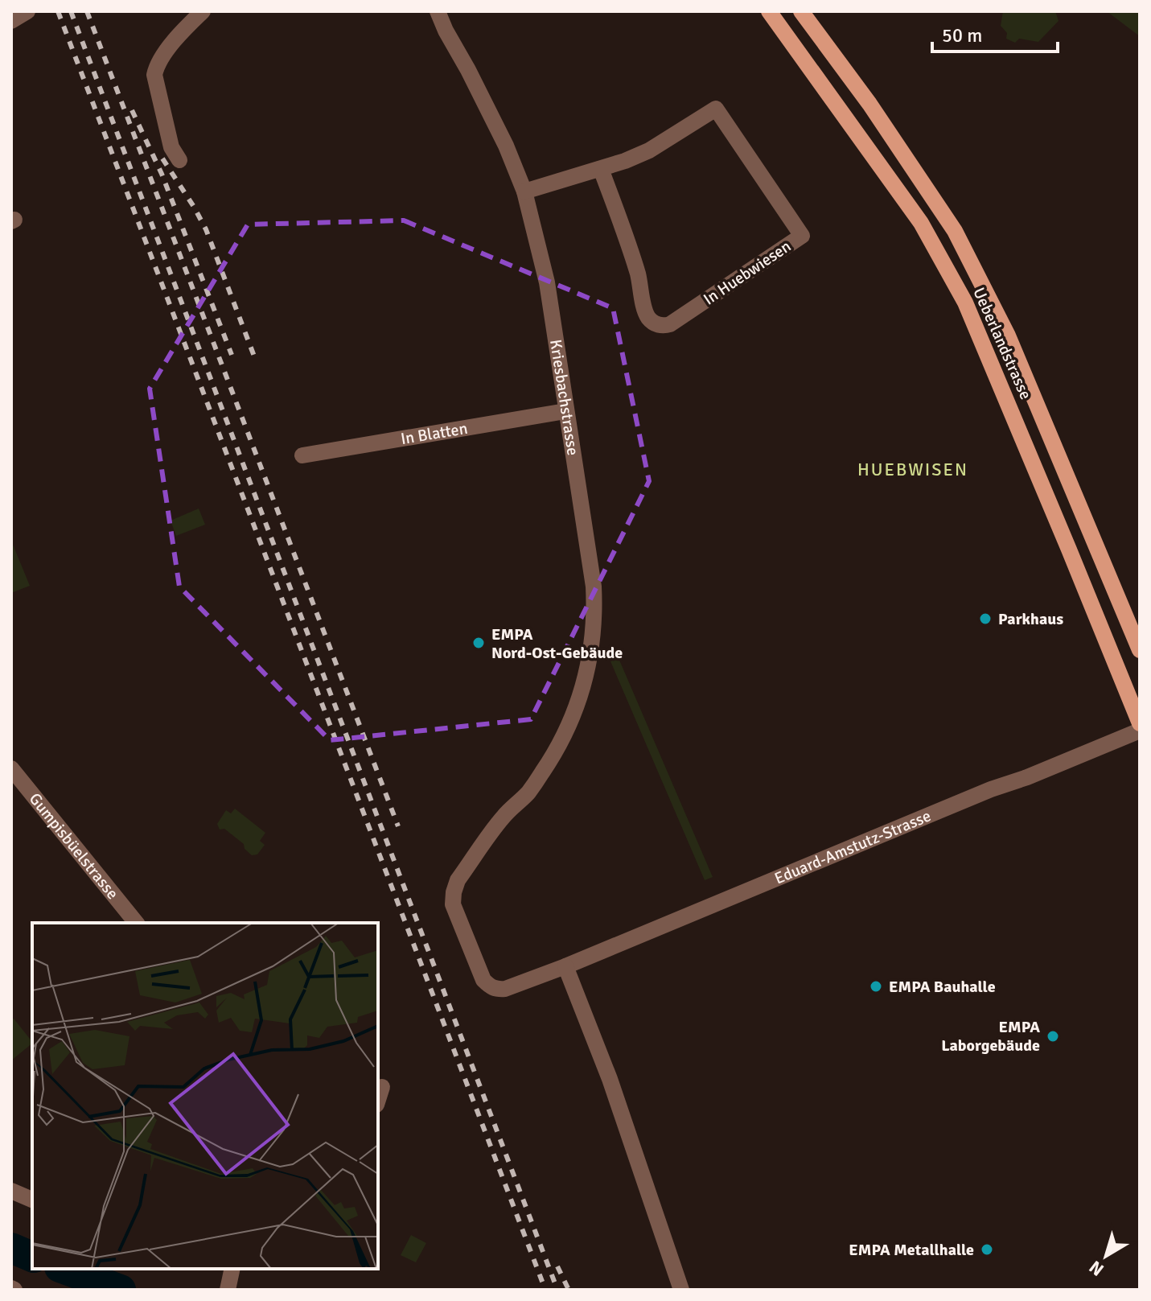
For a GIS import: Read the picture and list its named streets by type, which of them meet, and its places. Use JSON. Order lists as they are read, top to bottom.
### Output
{
  "streets": {
    "main road": ["Ueberlandstrasse"],
    "street": [
      "In Huebwiesen",
      "Kriesbachstrasse",
      "In Blatten",
      "Gumpisbüelstrasse",
      "Eduard-Amstutz-Strasse"
    ]
  },
  "crossings": [
    ["In Huebwiesen", "Kriesbachstrasse"],
    ["Kriesbachstrasse", "In Blatten"],
    ["Kriesbachstrasse", "Eduard-Amstutz-Strasse"]
  ],
  "districts": ["HUEBWISEN"],
  "places": [
    "Parkhaus",
    "EMPA Nord-Ost-Gebäude",
    "EMPA Bauhalle",
    "EMPA Laborgebäude",
    "EMPA Metallhalle"
  ],
  "scale_bar": "50 m",
  "north": "bottom left"
}
